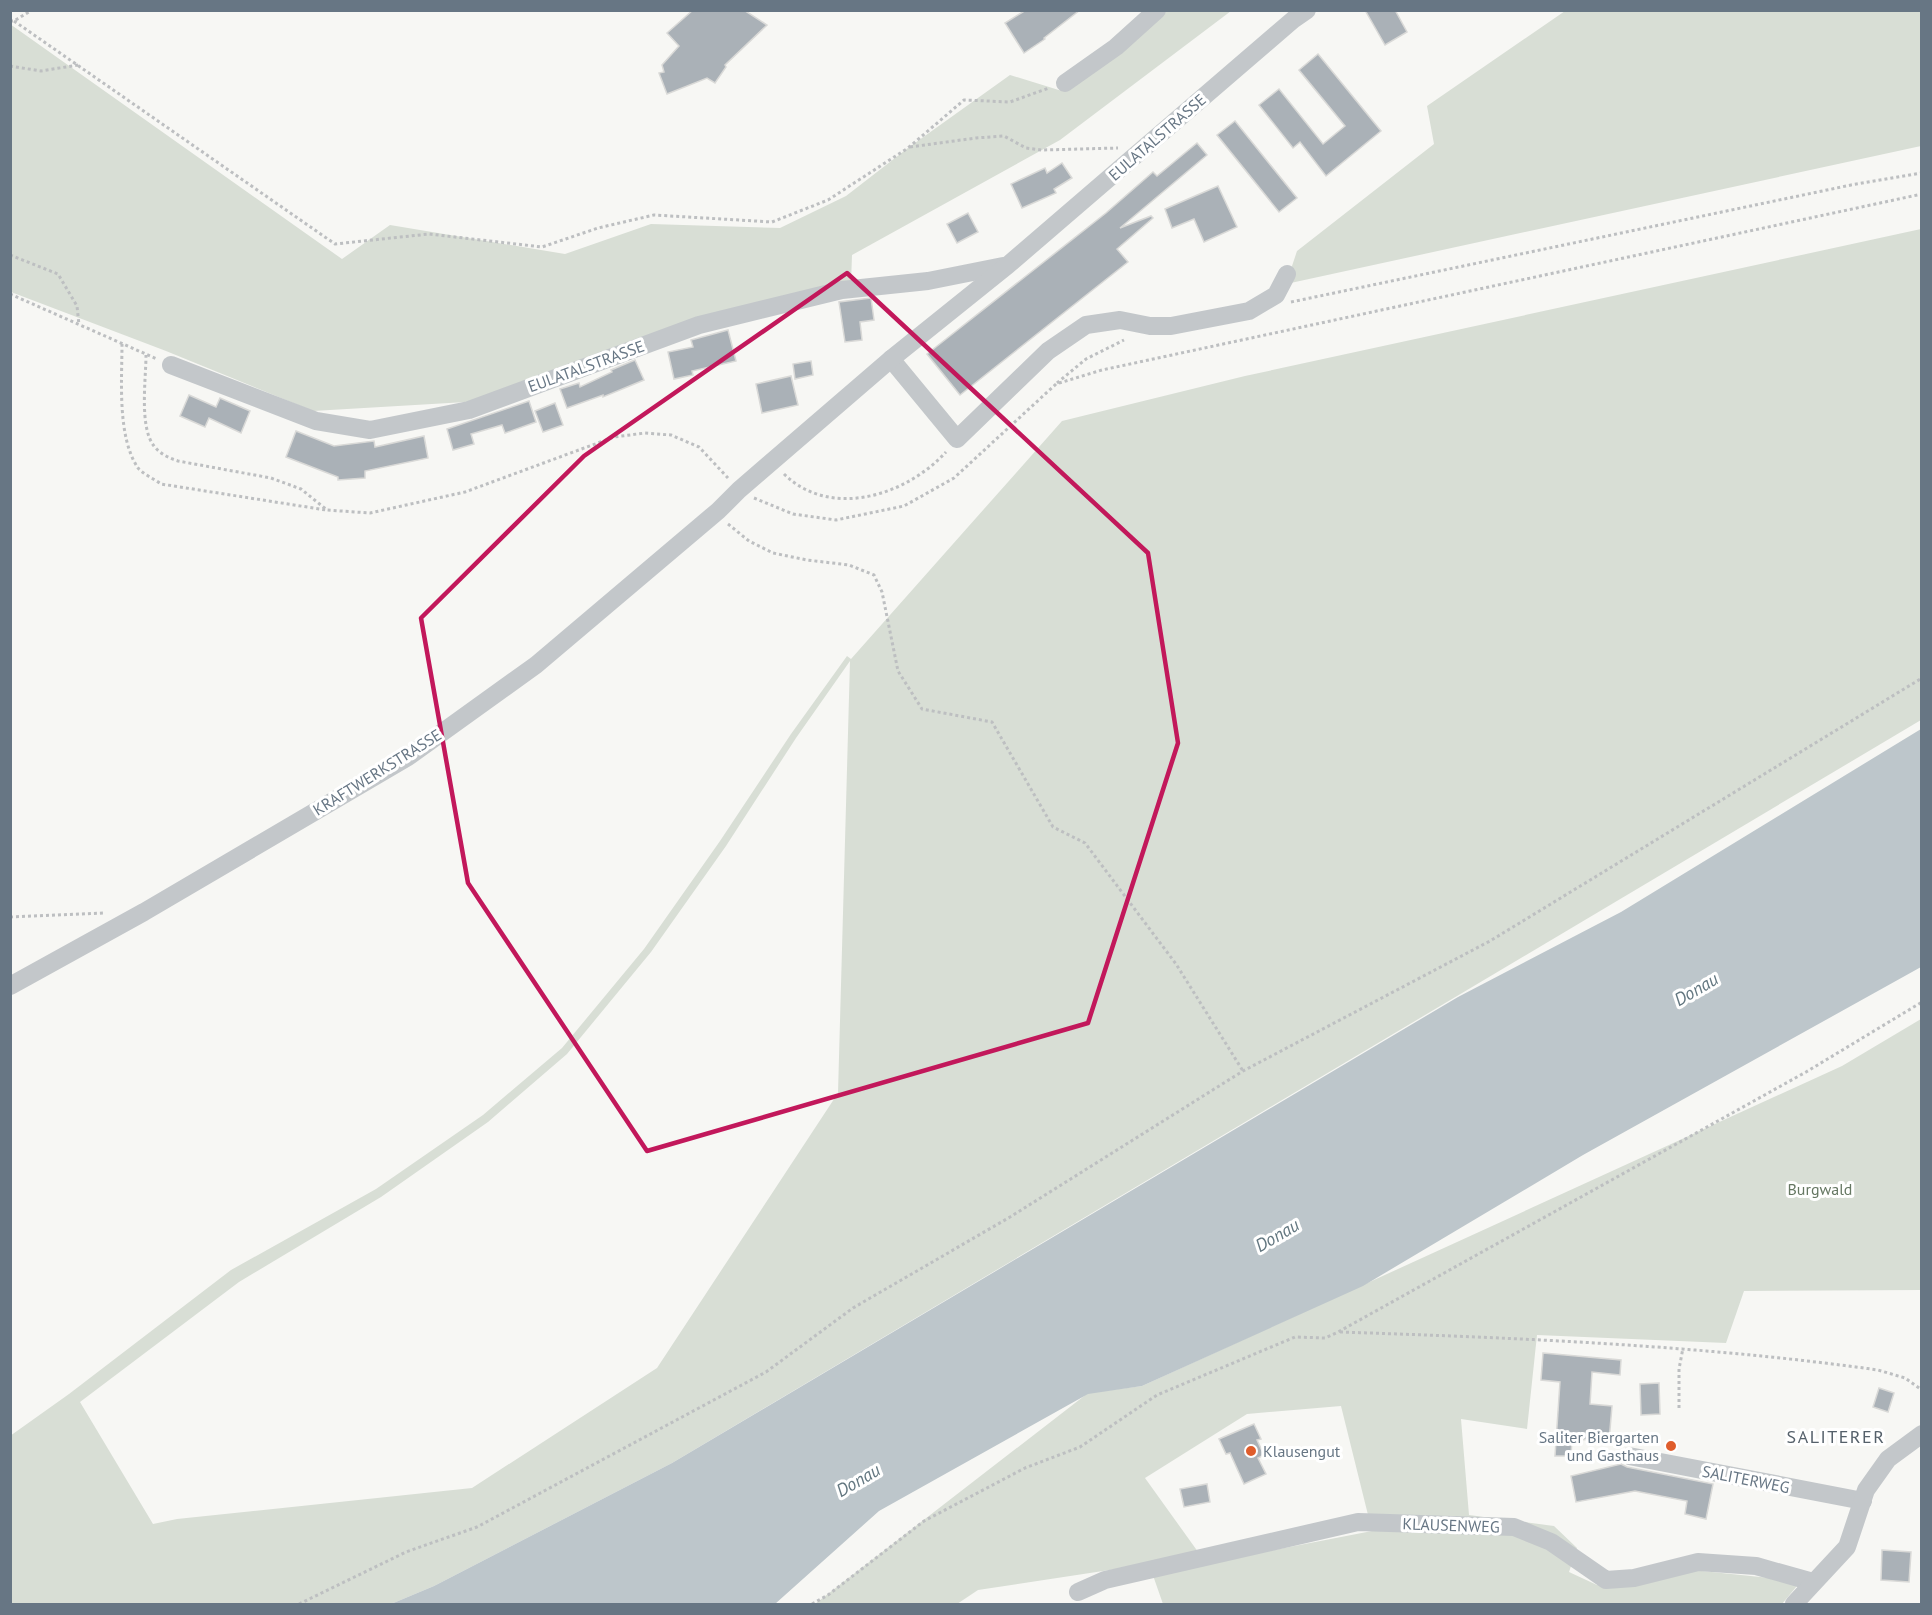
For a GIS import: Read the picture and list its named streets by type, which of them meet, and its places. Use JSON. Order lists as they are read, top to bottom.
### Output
{
  "streets": {
    "street": [
      "EULATALSTRASSE",
      "KRAFTWERKSTRASSE",
      "SALITERWEG",
      "KLAUSENWEG"
    ]
  },
  "crossings": [
    ["EULATALSTRASSE", "KRAFTWERKSTRASSE"]
  ],
  "districts": ["SALITERER"],
  "water": ["Donau"],
  "parks": ["Burgwald"],
  "places": ["Saliter Biergarten und Gasthaus", "Klausengut"]
}
